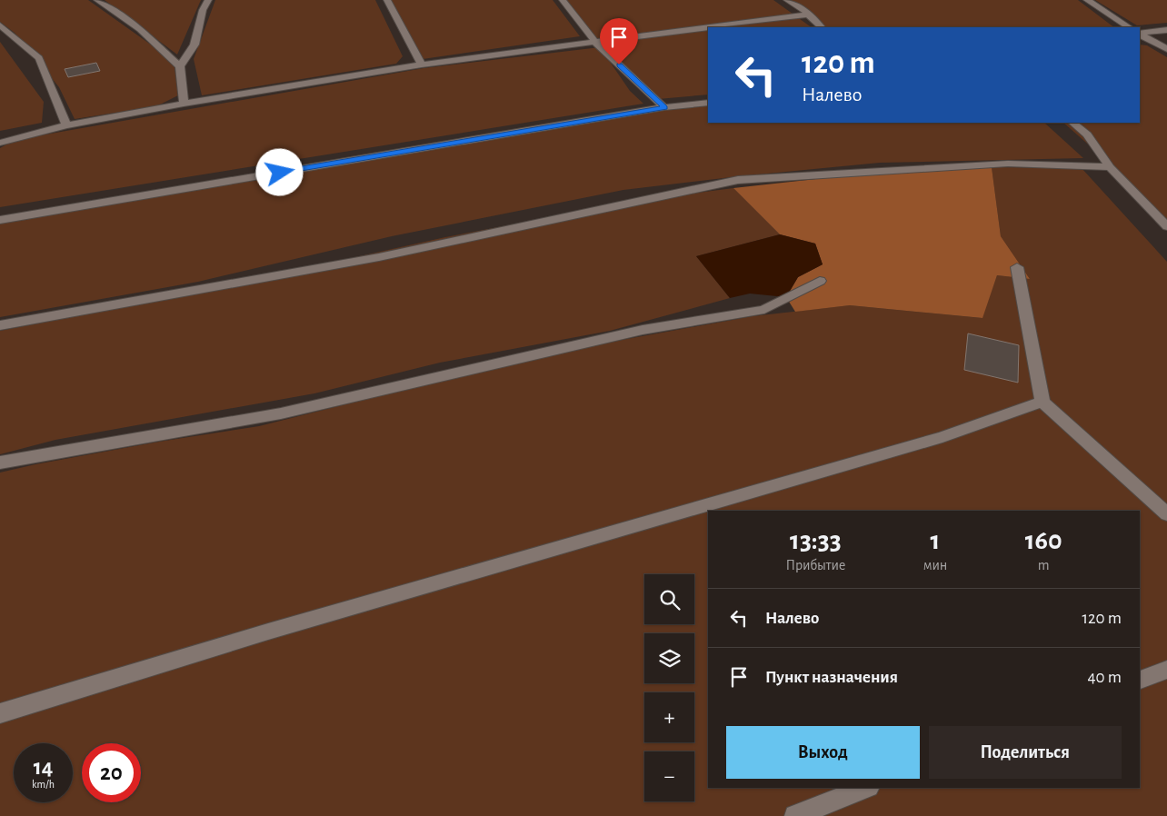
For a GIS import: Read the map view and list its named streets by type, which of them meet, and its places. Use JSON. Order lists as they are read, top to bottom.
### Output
{
  "page": {
    "turn": ["120 m", "Налево"],
    "eta": [
      "13:33",
      "Прибытие",
      "1",
      "мин",
      "160",
      "m"
    ],
    "map_buttons": ["+", "−"],
    "list": [
      {
        "name": "Налево",
        "value": "120 m"
      },
      {
        "name": "Пункт назначения",
        "value": "40 m"
      }
    ],
    "buttons": ["Выход", "Поделиться"],
    "speed": "14 km/h",
    "limit": "20"
  }
}
